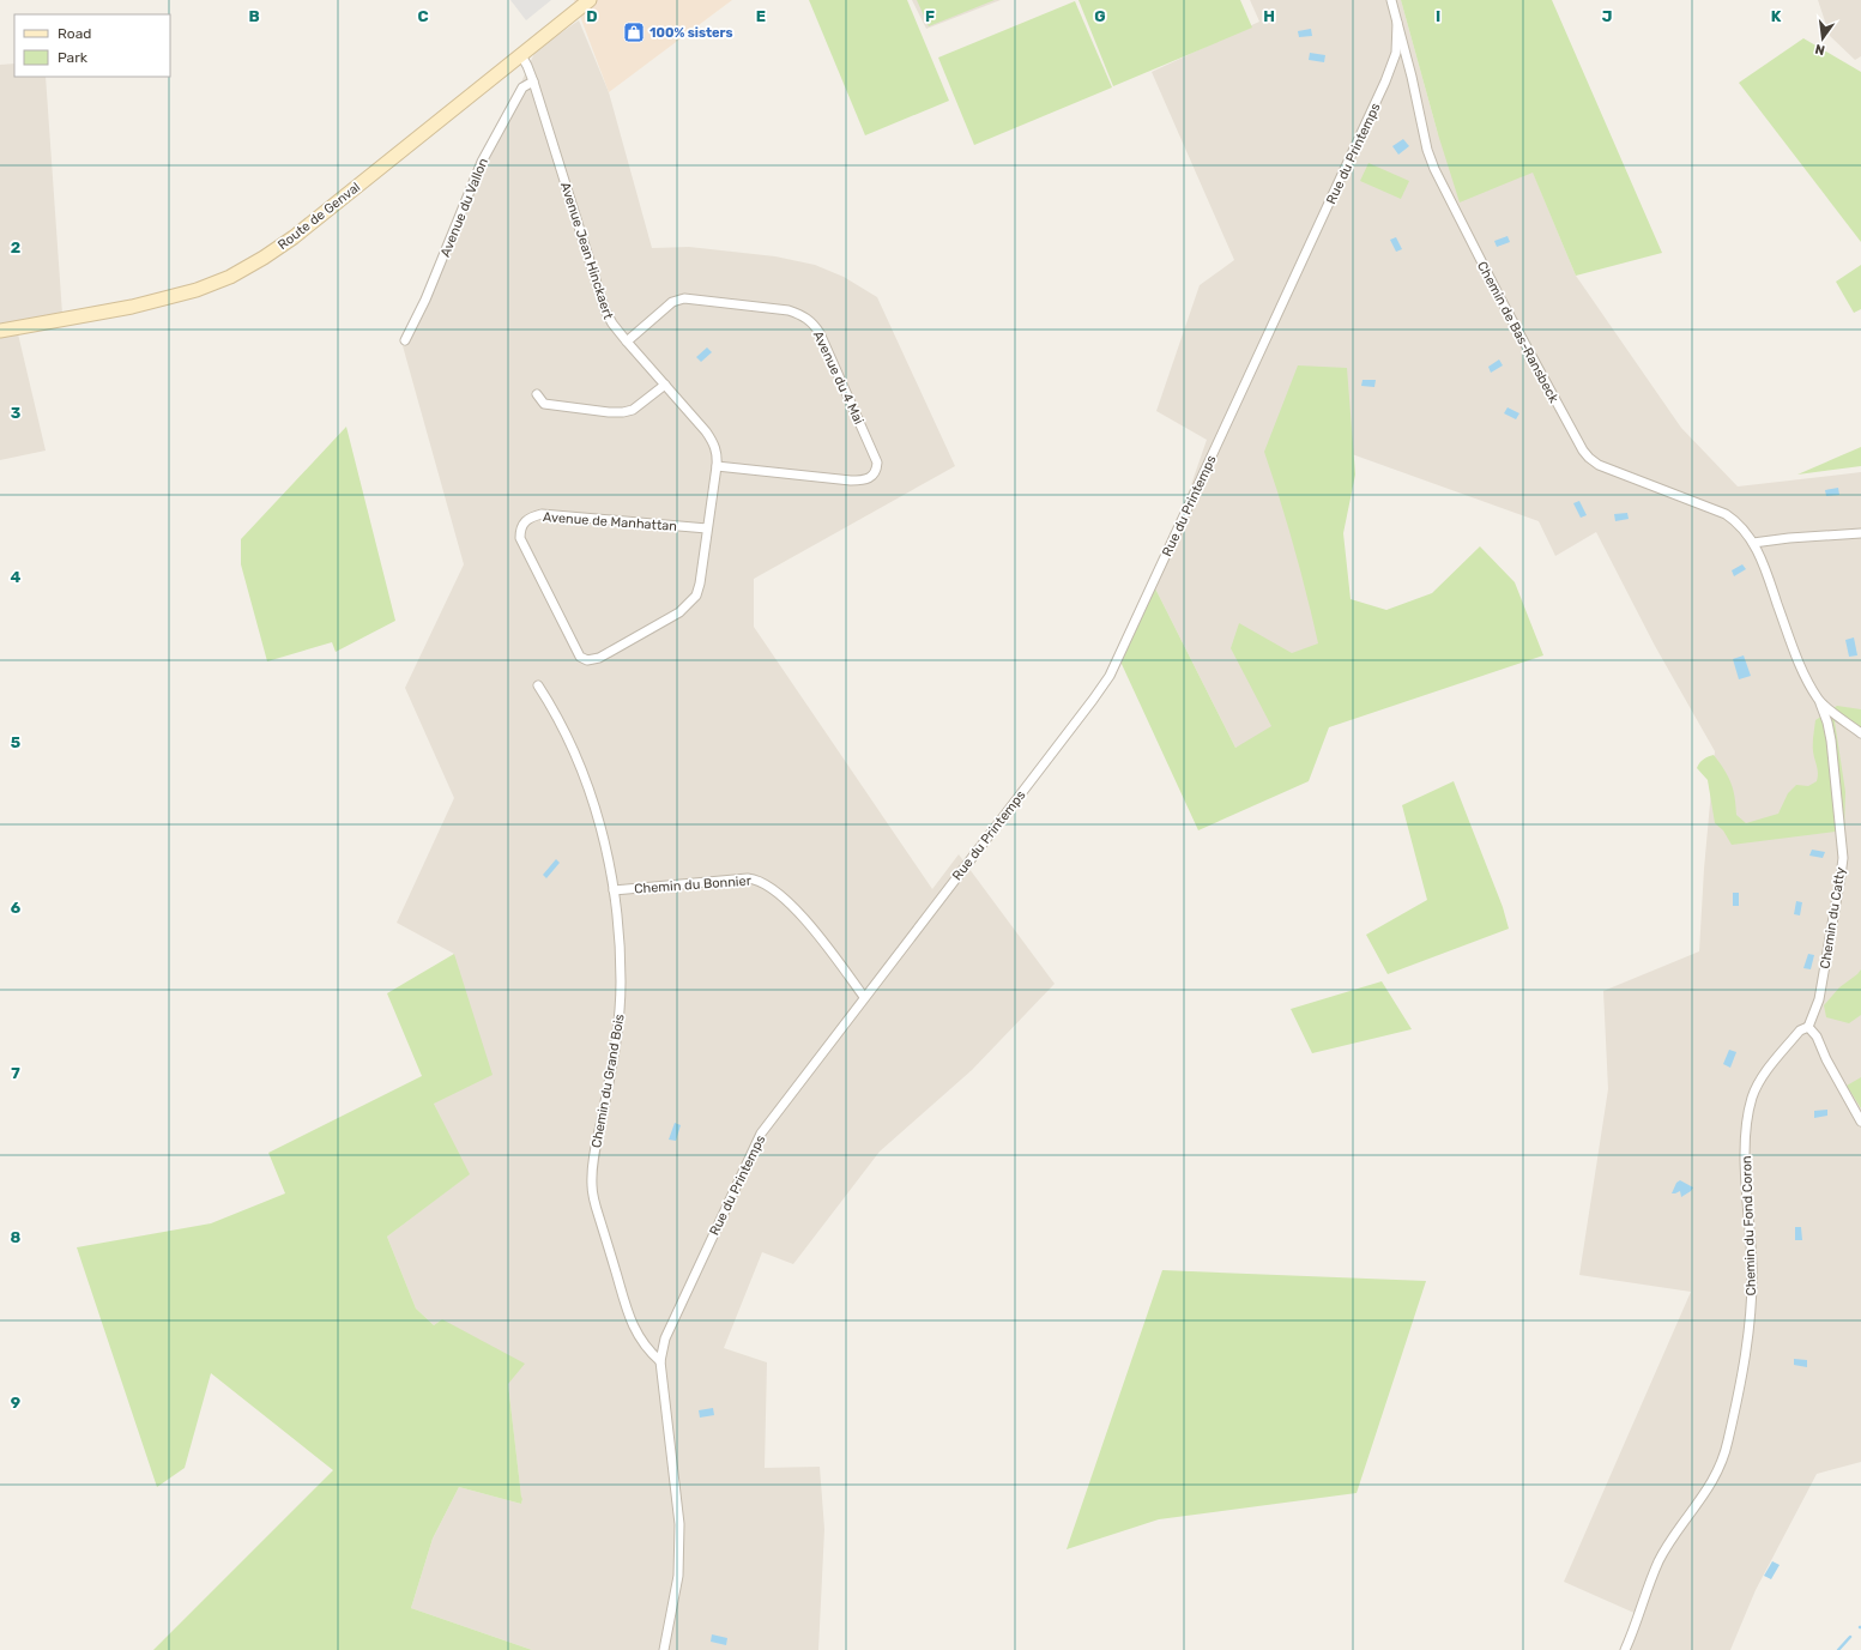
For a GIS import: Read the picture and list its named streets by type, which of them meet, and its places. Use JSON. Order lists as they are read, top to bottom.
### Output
{
  "streets": {
    "main road": ["Route de Genval"],
    "street": [
      "Rue du Printemps",
      "Avenue du Vallon",
      "Avenue Jean Hinckaert",
      "Chemin de Bas-Ransbeck",
      "Avenue du 4 Mai",
      "Avenue de Manhattan",
      "Chemin du Bonnier",
      "Chemin du Catty",
      "Chemin du Grand Bois",
      "Chemin du Fond Coron"
    ]
  },
  "crossings": [
    ["Rue du Printemps", "Chemin de Bas-Ransbeck"],
    ["Rue du Printemps", "Chemin du Bonnier"],
    ["Rue du Printemps", "Chemin du Grand Bois"],
    ["Avenue du Vallon", "Avenue Jean Hinckaert"],
    ["Route de Genval", "Avenue Jean Hinckaert"],
    ["Avenue Jean Hinckaert", "Avenue du 4 Mai"],
    ["Avenue Jean Hinckaert", "Avenue de Manhattan"],
    ["Chemin de Bas-Ransbeck", "Chemin du Catty"],
    ["Chemin du Bonnier", "Chemin du Grand Bois"],
    ["Chemin du Catty", "Chemin du Fond Coron"]
  ],
  "places": {
    "shop": ["100% sisters"]
  },
  "legend": ["Road", "Park"],
  "north": "bottom",
  "grid": {
    "columns": [
      "B",
      "C",
      "D",
      "E",
      "F",
      "G",
      "H",
      "I",
      "J",
      "K"
    ],
    "rows": [
      "2",
      "3",
      "4",
      "5",
      "6",
      "7",
      "8",
      "9"
    ]
  }
}
